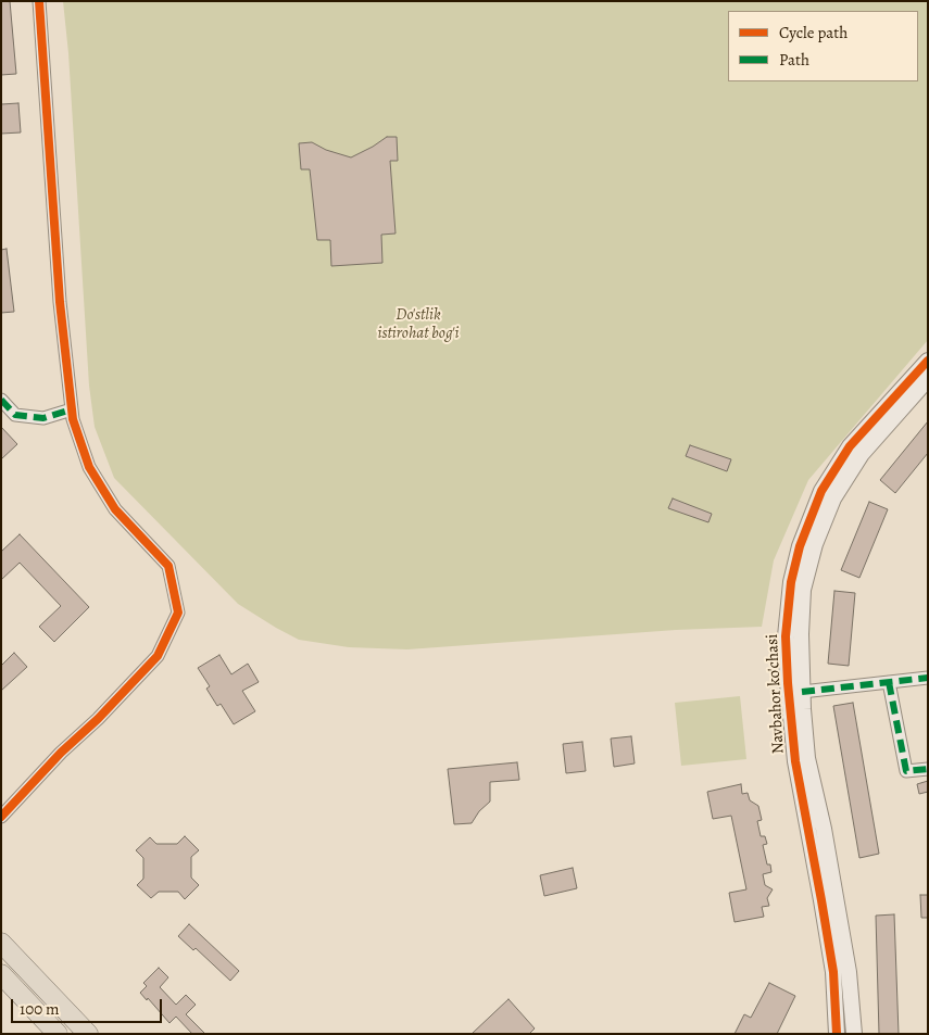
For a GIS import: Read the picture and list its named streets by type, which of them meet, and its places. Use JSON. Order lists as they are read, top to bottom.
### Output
{
  "streets": {
    "street": ["Navbahor ko'chasi"]
  },
  "parks": ["Do'stlik istirohat bog'i"],
  "legend": ["Cycle path", "Path"],
  "scale_bar": "100 m"
}
